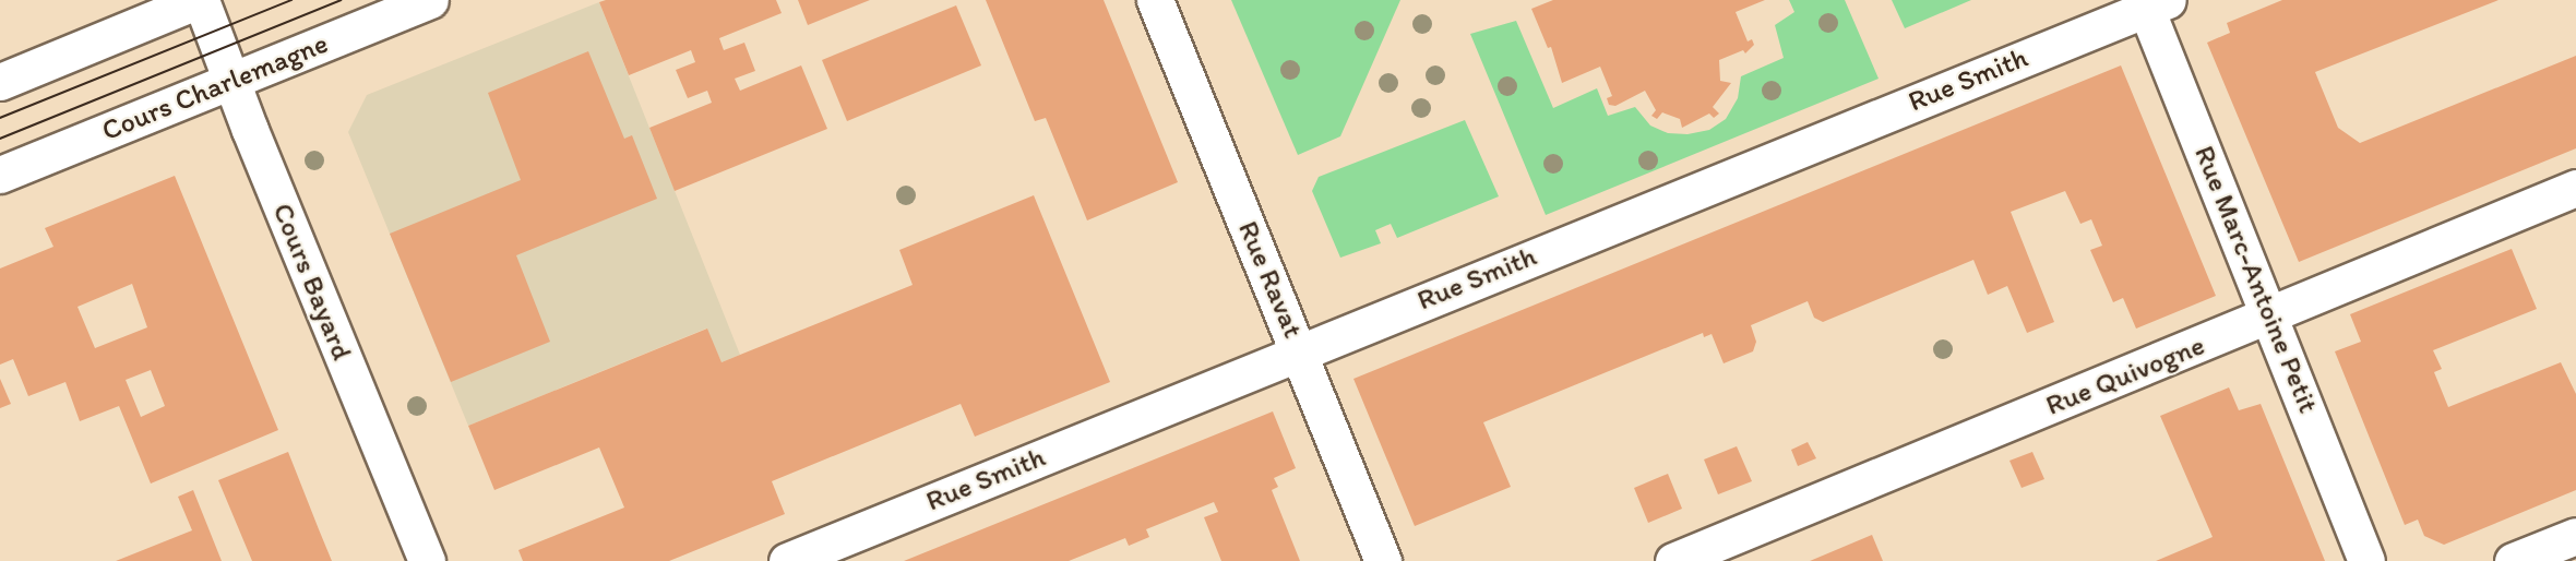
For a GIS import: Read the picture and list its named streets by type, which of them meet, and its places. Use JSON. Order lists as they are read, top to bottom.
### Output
{
  "streets": {
    "street": [
      "Rue Smith",
      "Cours Charlemagne",
      "Rue Ravat",
      "Rue Marc-Antoine Petit",
      "Cours Bayard",
      "Rue Quivogne"
    ]
  },
  "crossings": [
    ["Rue Smith", "Rue Ravat"],
    ["Rue Smith", "Rue Marc-Antoine Petit"],
    ["Cours Charlemagne", "Cours Bayard"],
    ["Rue Marc-Antoine Petit", "Rue Quivogne"]
  ]
}
